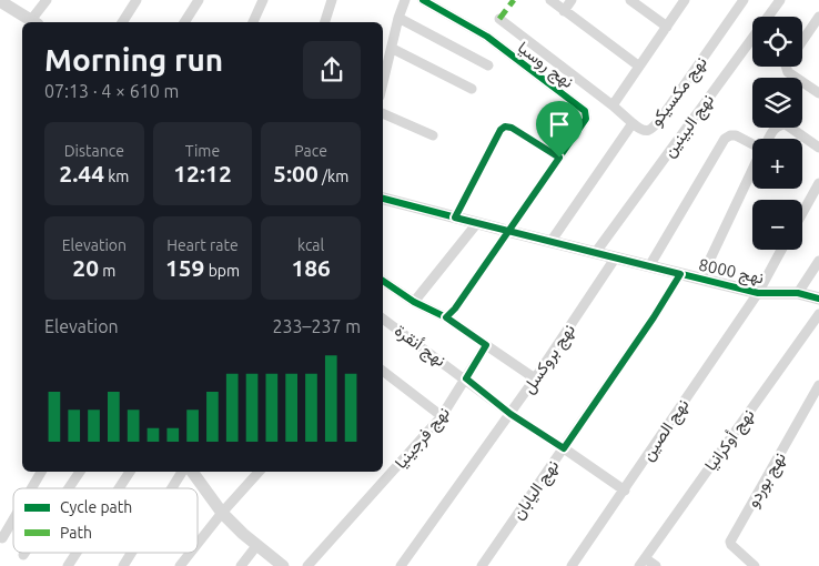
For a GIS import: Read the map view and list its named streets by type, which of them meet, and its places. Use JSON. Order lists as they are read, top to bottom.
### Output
{
  "streets": {
    "street": [
      "نهج روسيا",
      "نهج مكسيكو",
      "نهج البينين",
      "نهج 8000",
      "نهج أنقرة",
      "نهج بروكسل",
      "نهج الصين",
      "نهج فرجينيا",
      "نهج أوكرانيا",
      "نهج بوردو",
      "نهج اليابان"
    ]
  },
  "crossings": [
    ["نهج روسيا", "نهج 8000"],
    ["نهج مكسيكو", "نهج 8000"],
    ["نهج البينين", "نهج 8000"],
    ["نهج 8000", "نهج بروكسل"],
    ["نهج 8000", "نهج الصين"],
    ["نهج 8000", "نهج اليابان"],
    ["نهج أنقرة", "نهج بروكسل"],
    ["نهج أنقرة", "نهج الصين"],
    ["نهج أنقرة", "نهج فرجينيا"],
    ["نهج أنقرة", "نهج اليابان"]
  ],
  "legend": ["Cycle path", "Path"],
  "page": {
    "map_buttons": ["+", "−"],
    "heading": ["Morning run", "07:13 · 4 × 610 m"],
    "stats": [
      ["Distance", "2.44 km"],
      ["Time", "12:12"],
      ["Pace", "5:00 /km"],
      ["Elevation", "20 m"],
      ["Heart rate", "159 bpm"],
      ["kcal", "186"]
    ],
    "chart": ["Elevation", "233–237 m"]
  }
}
